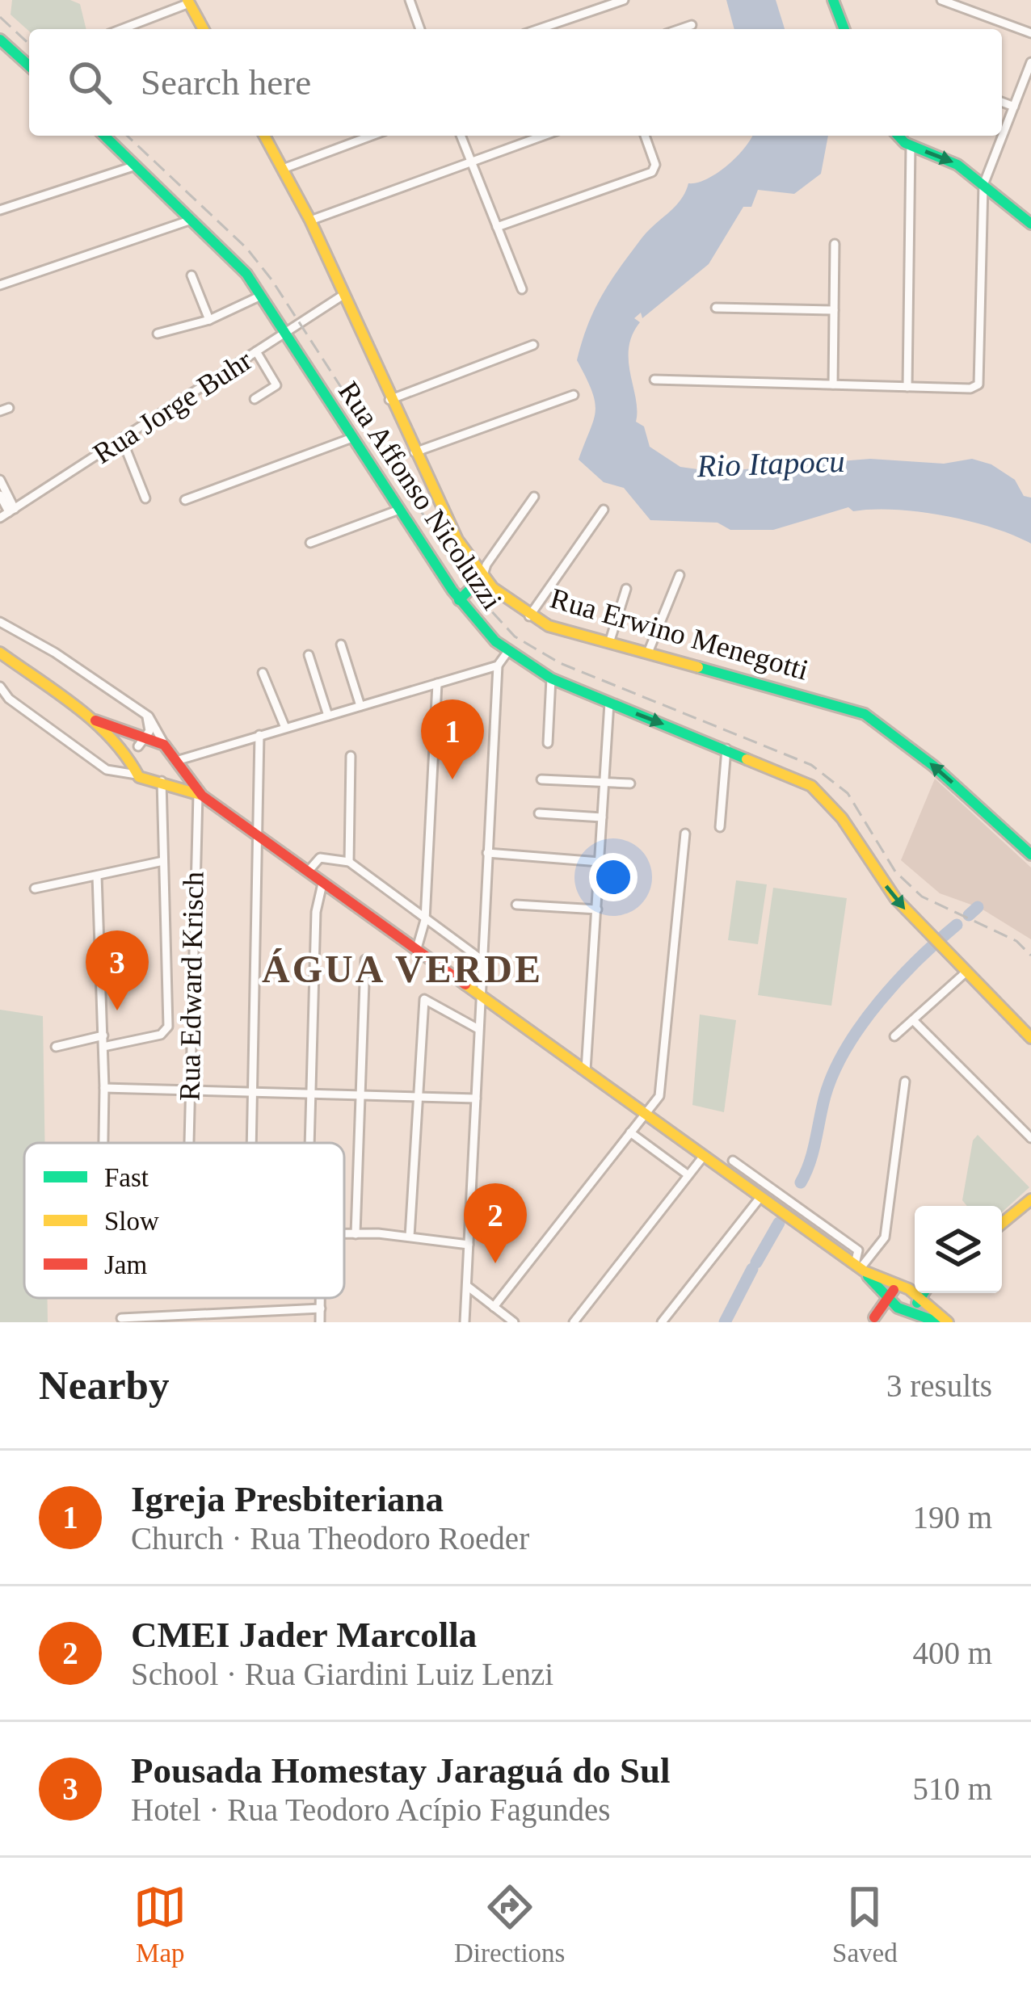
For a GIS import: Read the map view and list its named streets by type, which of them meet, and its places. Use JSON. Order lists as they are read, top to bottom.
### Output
{
  "streets": {
    "main road": ["Rua Affonso Nicoluzzi", "Rua Erwino Menegotti"],
    "street": ["Rua Jorge Buhr", "Rua Edward Krisch"]
  },
  "crossings": [
    ["Rua Jorge Buhr", "Rua Affonso Nicoluzzi"],
    ["Rua Jorge Buhr", "Rua Erwino Menegotti"]
  ],
  "one_way": ["Rua Erwino Menegotti"],
  "districts": ["ÁGUA VERDE"],
  "water": ["Rio Itapocu"],
  "legend": ["Fast", "Slow", "Jam"],
  "page": {
    "search": "Search here",
    "pins": ["1", "3", "2"],
    "heading": ["Nearby", "3 results"],
    "list": [
      {
        "mark": "1",
        "name": "Igreja Presbiteriana",
        "note": "Church · Rua Theodoro Roeder",
        "value": "190 m"
      },
      {
        "mark": "2",
        "name": "CMEI Jader Marcolla",
        "note": "School · Rua Giardini Luiz Lenzi",
        "value": "400 m"
      },
      {
        "mark": "3",
        "name": "Pousada Homestay Jaraguá do Sul",
        "note": "Hotel · Rua Teodoro Acípio Fagundes",
        "value": "510 m"
      }
    ],
    "nav": ["Map", "Directions", "Saved"]
  }
}
